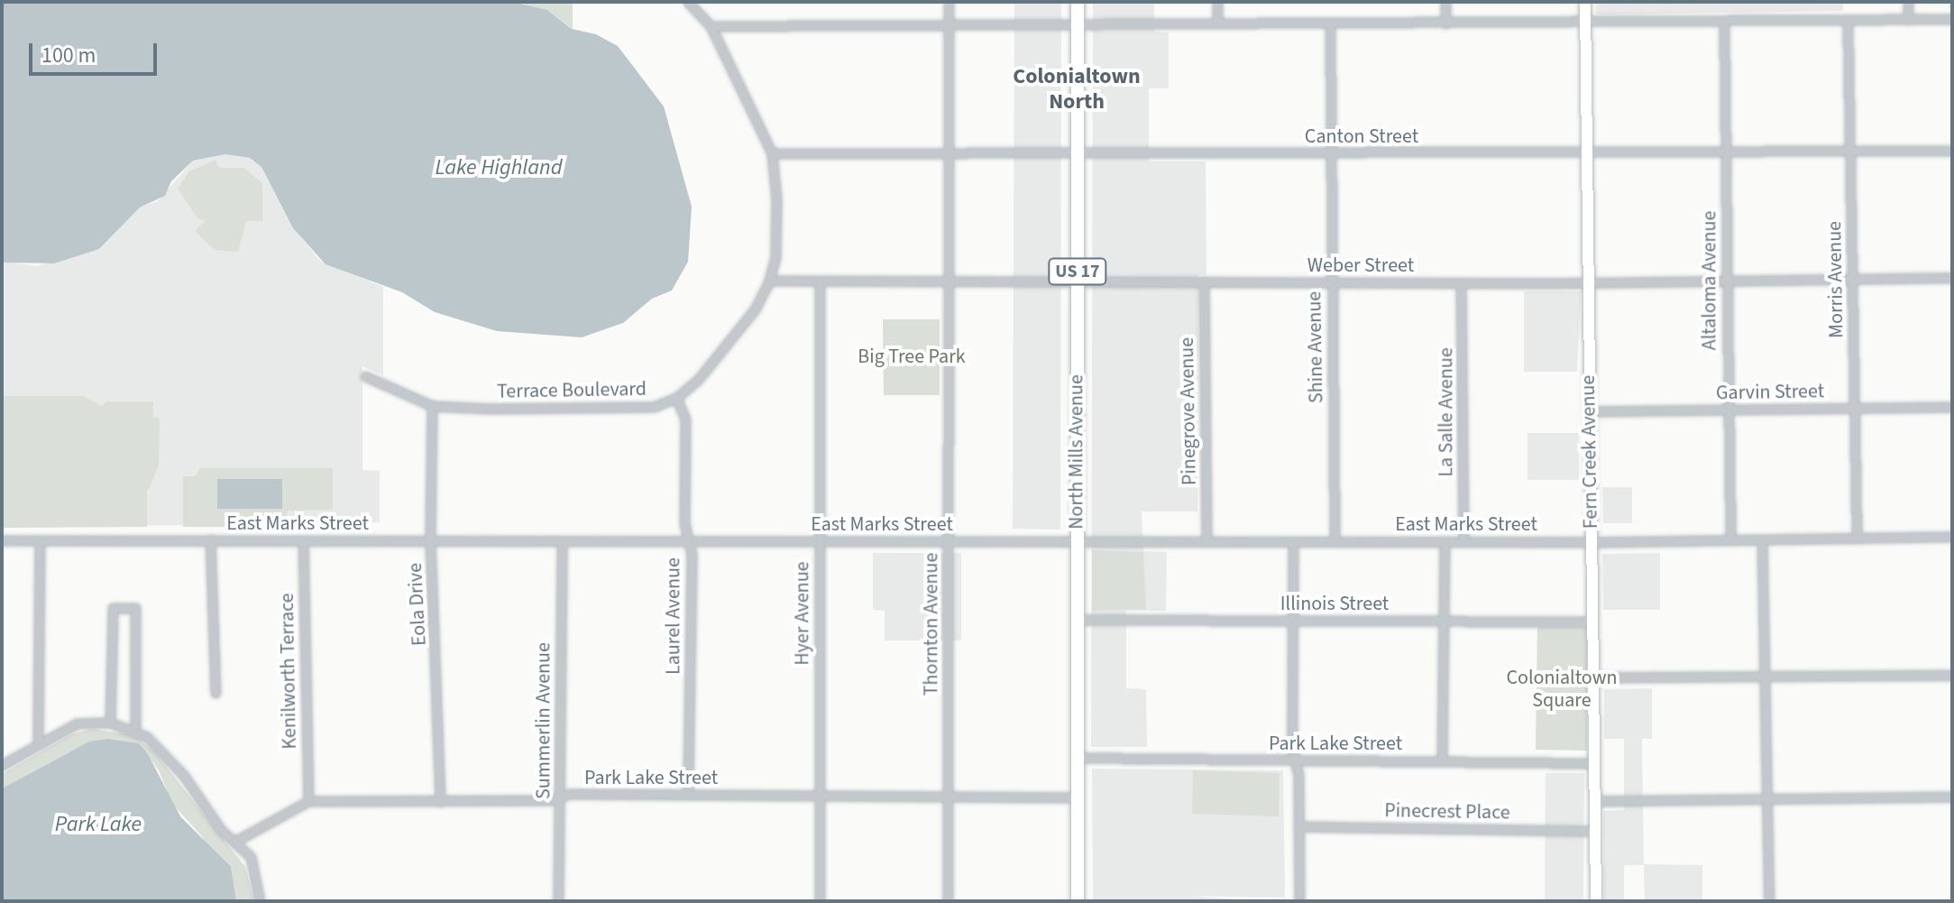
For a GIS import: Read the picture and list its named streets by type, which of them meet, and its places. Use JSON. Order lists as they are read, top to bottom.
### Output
{
  "streets": {
    "main road": ["US 17", "North Mills Avenue"],
    "street": [
      "Canton Street",
      "Weber Street",
      "Morris Avenue",
      "Altaloma Avenue",
      "Shine Avenue",
      "Terrace Boulevard",
      "Garvin Street",
      "Pinegrove Avenue",
      "La Salle Avenue",
      "Fern Creek Avenue",
      "East Marks Street",
      "Eola Drive",
      "Illinois Street",
      "Hyer Avenue",
      "Laurel Avenue",
      "Thornton Avenue",
      "Kenilworth Terrace",
      "Summerlin Avenue",
      "Park Lake Street",
      "Pinecrest Place"
    ]
  },
  "crossings": [
    ["Canton Street", "Morris Avenue"],
    ["Canton Street", "Altaloma Avenue"],
    ["Canton Street", "Shine Avenue"],
    ["Canton Street", "North Mills Avenue"],
    ["Canton Street", "Fern Creek Avenue"],
    ["Canton Street", "Thornton Avenue"],
    ["Weber Street", "Morris Avenue"],
    ["Weber Street", "Altaloma Avenue"],
    ["Weber Street", "Shine Avenue"],
    ["Weber Street", "Pinegrove Avenue"],
    ["Weber Street", "La Salle Avenue"],
    ["Weber Street", "North Mills Avenue"],
    ["Weber Street", "Fern Creek Avenue"],
    ["Weber Street", "Hyer Avenue"],
    ["Weber Street", "Thornton Avenue"],
    ["Morris Avenue", "Garvin Street"],
    ["Morris Avenue", "East Marks Street"],
    ["Altaloma Avenue", "Garvin Street"],
    ["Altaloma Avenue", "East Marks Street"],
    ["Shine Avenue", "East Marks Street"],
    ["Terrace Boulevard", "Eola Drive"],
    ["Terrace Boulevard", "Laurel Avenue"],
    ["Garvin Street", "Fern Creek Avenue"],
    ["Pinegrove Avenue", "East Marks Street"],
    ["La Salle Avenue", "East Marks Street"],
    ["North Mills Avenue", "East Marks Street"],
    ["North Mills Avenue", "Illinois Street"],
    ["North Mills Avenue", "Park Lake Street"],
    ["Fern Creek Avenue", "East Marks Street"],
    ["Fern Creek Avenue", "Illinois Street"],
    ["Fern Creek Avenue", "Park Lake Street"],
    ["Fern Creek Avenue", "Pinecrest Place"],
    ["East Marks Street", "Eola Drive"],
    ["East Marks Street", "Hyer Avenue"],
    ["East Marks Street", "Laurel Avenue"],
    ["East Marks Street", "Thornton Avenue"],
    ["East Marks Street", "Kenilworth Terrace"],
    ["East Marks Street", "Summerlin Avenue"],
    ["Eola Drive", "Park Lake Street"],
    ["Hyer Avenue", "Park Lake Street"],
    ["Laurel Avenue", "Park Lake Street"],
    ["Thornton Avenue", "Park Lake Street"],
    ["Kenilworth Terrace", "Park Lake Street"],
    ["Summerlin Avenue", "Park Lake Street"]
  ],
  "districts": ["Colonialtown North"],
  "water": ["Lake Highland", "Park Lake"],
  "parks": ["Big Tree Park", "Colonialtown Square"],
  "scale_bar": "100 m"
}
